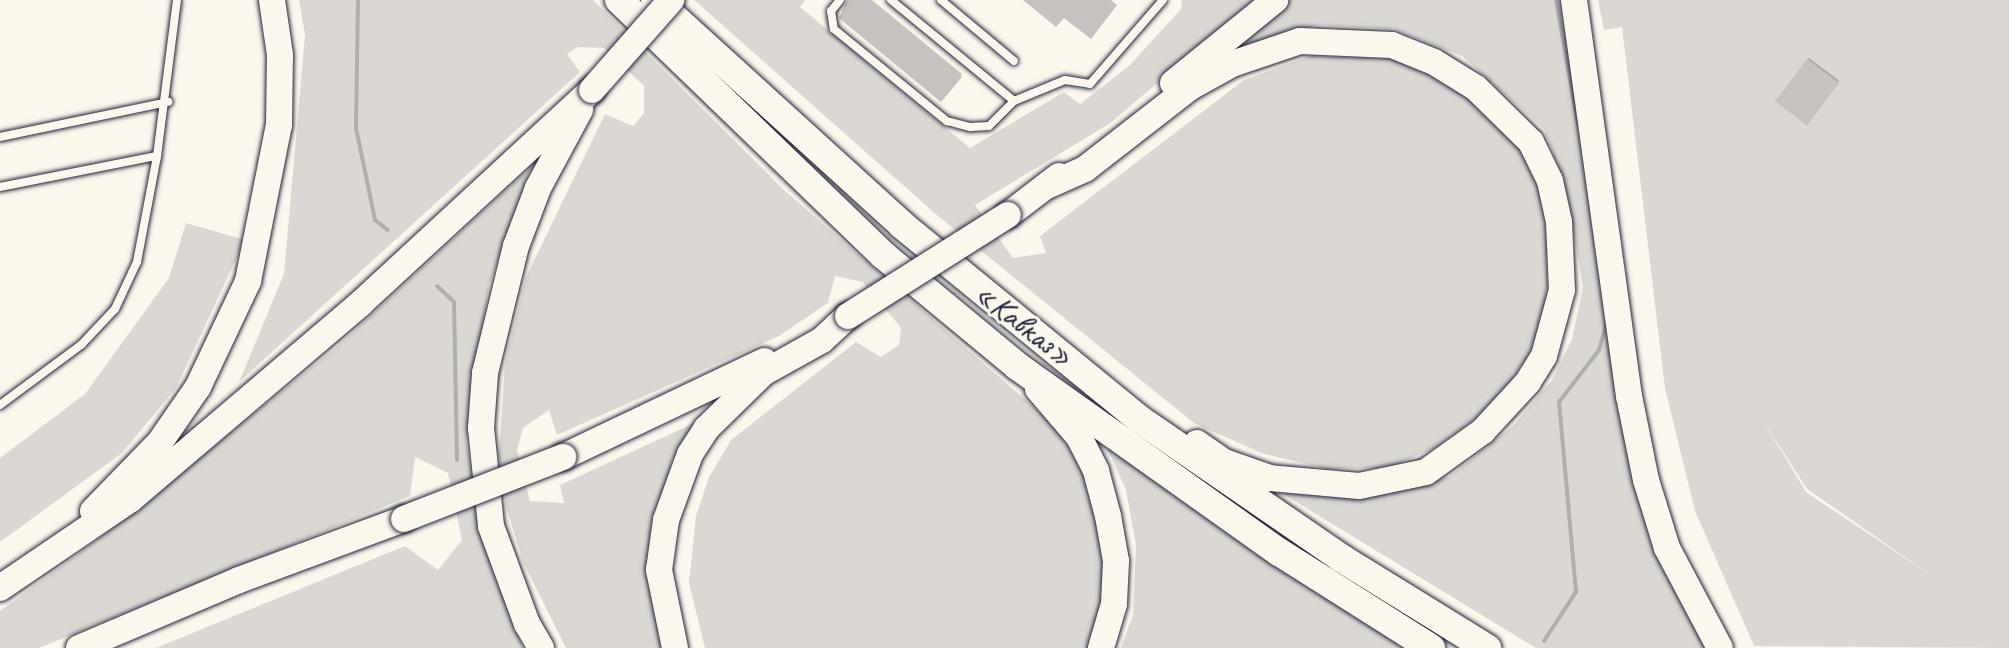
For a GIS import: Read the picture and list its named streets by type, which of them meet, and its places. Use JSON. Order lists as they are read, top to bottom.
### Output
{
  "streets": {
    "highway": ["«Кавказ»"]
  }
}
